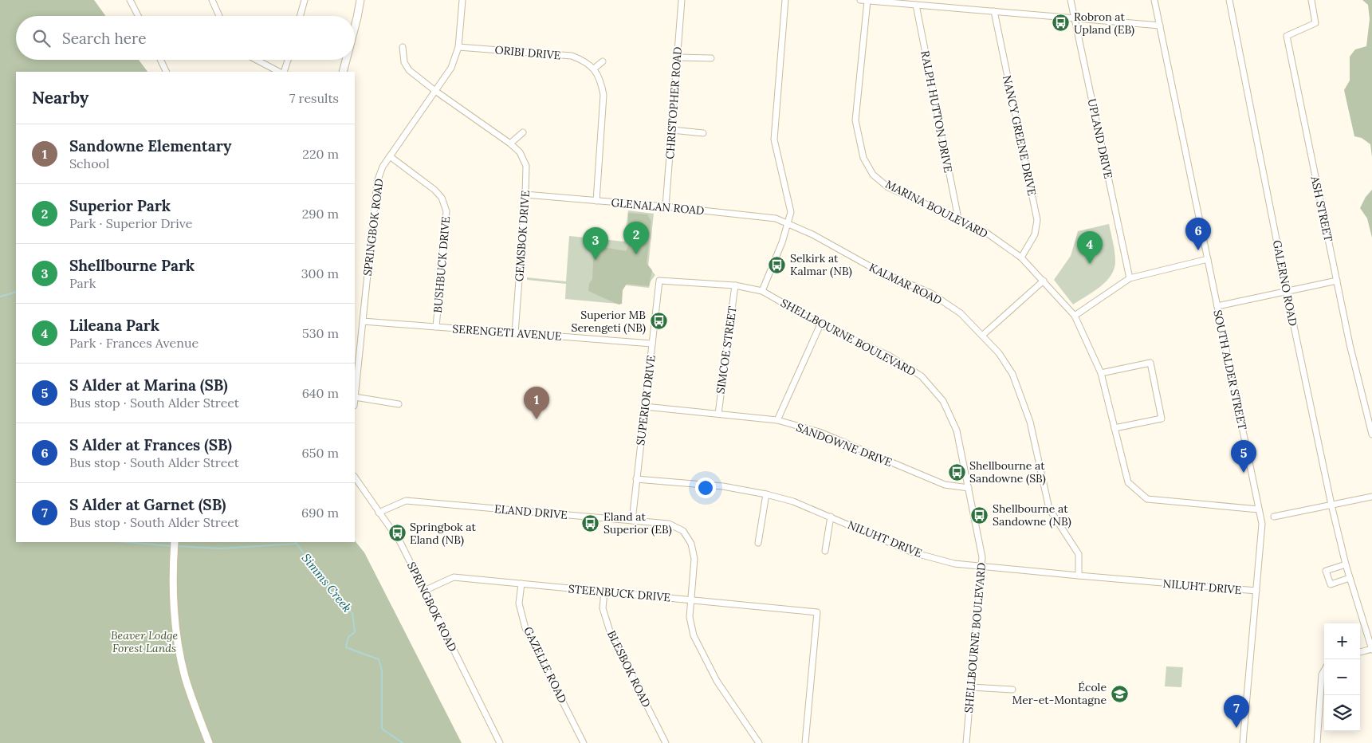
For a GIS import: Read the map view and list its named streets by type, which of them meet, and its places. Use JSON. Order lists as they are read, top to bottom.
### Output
{
  "streets": {
    "street": [
      "ORIBI DRIVE",
      "CHRISTOPHER ROAD",
      "RALPH HUTTON DRIVE",
      "NANCY GREENE DRIVE",
      "UPLAND DRIVE",
      "GLENALAN ROAD",
      "MARINA BOULEVARD",
      "ASH STREET",
      "SPRINGBOK ROAD",
      "GEMSBOK DRIVE",
      "BUSHBUCK DRIVE",
      "GALERNO ROAD",
      "KALMAR ROAD",
      "SERENGETI AVENUE",
      "SHELLBOURNE BOULEVARD",
      "SIMCOE STREET",
      "SOUTH ALDER STREET",
      "SUPERIOR DRIVE",
      "SANDOWNE DRIVE",
      "ELAND DRIVE",
      "NILUHT DRIVE",
      "STEENBUCK DRIVE",
      "GAZELLE ROAD",
      "BLESBOK ROAD"
    ]
  },
  "crossings": [
    ["ORIBI DRIVE", "SPRINGBOK ROAD"],
    ["CHRISTOPHER ROAD", "GLENALAN ROAD"],
    ["RALPH HUTTON DRIVE", "MARINA BOULEVARD"],
    ["NANCY GREENE DRIVE", "MARINA BOULEVARD"],
    ["GLENALAN ROAD", "GEMSBOK DRIVE"],
    ["GLENALAN ROAD", "KALMAR ROAD"],
    ["MARINA BOULEVARD", "SOUTH ALDER STREET"],
    ["SPRINGBOK ROAD", "GEMSBOK DRIVE"],
    ["SPRINGBOK ROAD", "BUSHBUCK DRIVE"],
    ["SPRINGBOK ROAD", "SERENGETI AVENUE"],
    ["SPRINGBOK ROAD", "ELAND DRIVE"],
    ["SPRINGBOK ROAD", "STEENBUCK DRIVE"],
    ["GEMSBOK DRIVE", "SERENGETI AVENUE"],
    ["BUSHBUCK DRIVE", "SERENGETI AVENUE"],
    ["KALMAR ROAD", "NILUHT DRIVE"],
    ["SERENGETI AVENUE", "SUPERIOR DRIVE"],
    ["SHELLBOURNE BOULEVARD", "SIMCOE STREET"],
    ["SHELLBOURNE BOULEVARD", "SUPERIOR DRIVE"],
    ["SHELLBOURNE BOULEVARD", "SANDOWNE DRIVE"],
    ["SHELLBOURNE BOULEVARD", "NILUHT DRIVE"],
    ["SIMCOE STREET", "SANDOWNE DRIVE"],
    ["SOUTH ALDER STREET", "NILUHT DRIVE"],
    ["SUPERIOR DRIVE", "SANDOWNE DRIVE"],
    ["SUPERIOR DRIVE", "ELAND DRIVE"],
    ["SUPERIOR DRIVE", "NILUHT DRIVE"],
    ["ELAND DRIVE", "STEENBUCK DRIVE"],
    ["STEENBUCK DRIVE", "GAZELLE ROAD"],
    ["STEENBUCK DRIVE", "BLESBOK ROAD"]
  ],
  "water": ["Simms Creek"],
  "parks": ["Beaver Lodge Forest Lands"],
  "places": {
    "bus stop": [
      "Robron at Upland (EB)",
      "Selkirk at Kalmar (NB)",
      "Superior MB Serengeti (NB)",
      "Shellbourne at Sandowne (SB)",
      "Shellbourne at Sandowne (NB)",
      "Eland at Superior (EB)",
      "Springbok at Eland (NB)"
    ],
    "school or university": ["École Mer-et-Montagne"]
  },
  "page": {
    "search": "Search here",
    "heading": ["Nearby", "7 results"],
    "list": [
      {
        "mark": "1",
        "name": "Sandowne Elementary",
        "note": "School",
        "value": "220 m"
      },
      {
        "mark": "2",
        "name": "Superior Park",
        "note": "Park · Superior Drive",
        "value": "290 m"
      },
      {
        "mark": "3",
        "name": "Shellbourne Park",
        "note": "Park",
        "value": "300 m"
      },
      {
        "mark": "4",
        "name": "Lileana Park",
        "note": "Park · Frances Avenue",
        "value": "530 m"
      },
      {
        "mark": "5",
        "name": "S Alder at Marina (SB)",
        "note": "Bus stop · South Alder Street",
        "value": "640 m"
      },
      {
        "mark": "6",
        "name": "S Alder at Frances (SB)",
        "note": "Bus stop · South Alder Street",
        "value": "650 m"
      },
      {
        "mark": "7",
        "name": "S Alder at Garnet (SB)",
        "note": "Bus stop · South Alder Street",
        "value": "690 m"
      }
    ],
    "pins": [
      "6",
      "2",
      "3",
      "4",
      "1",
      "5",
      "7"
    ],
    "map_buttons": ["+", "−"]
  }
}
